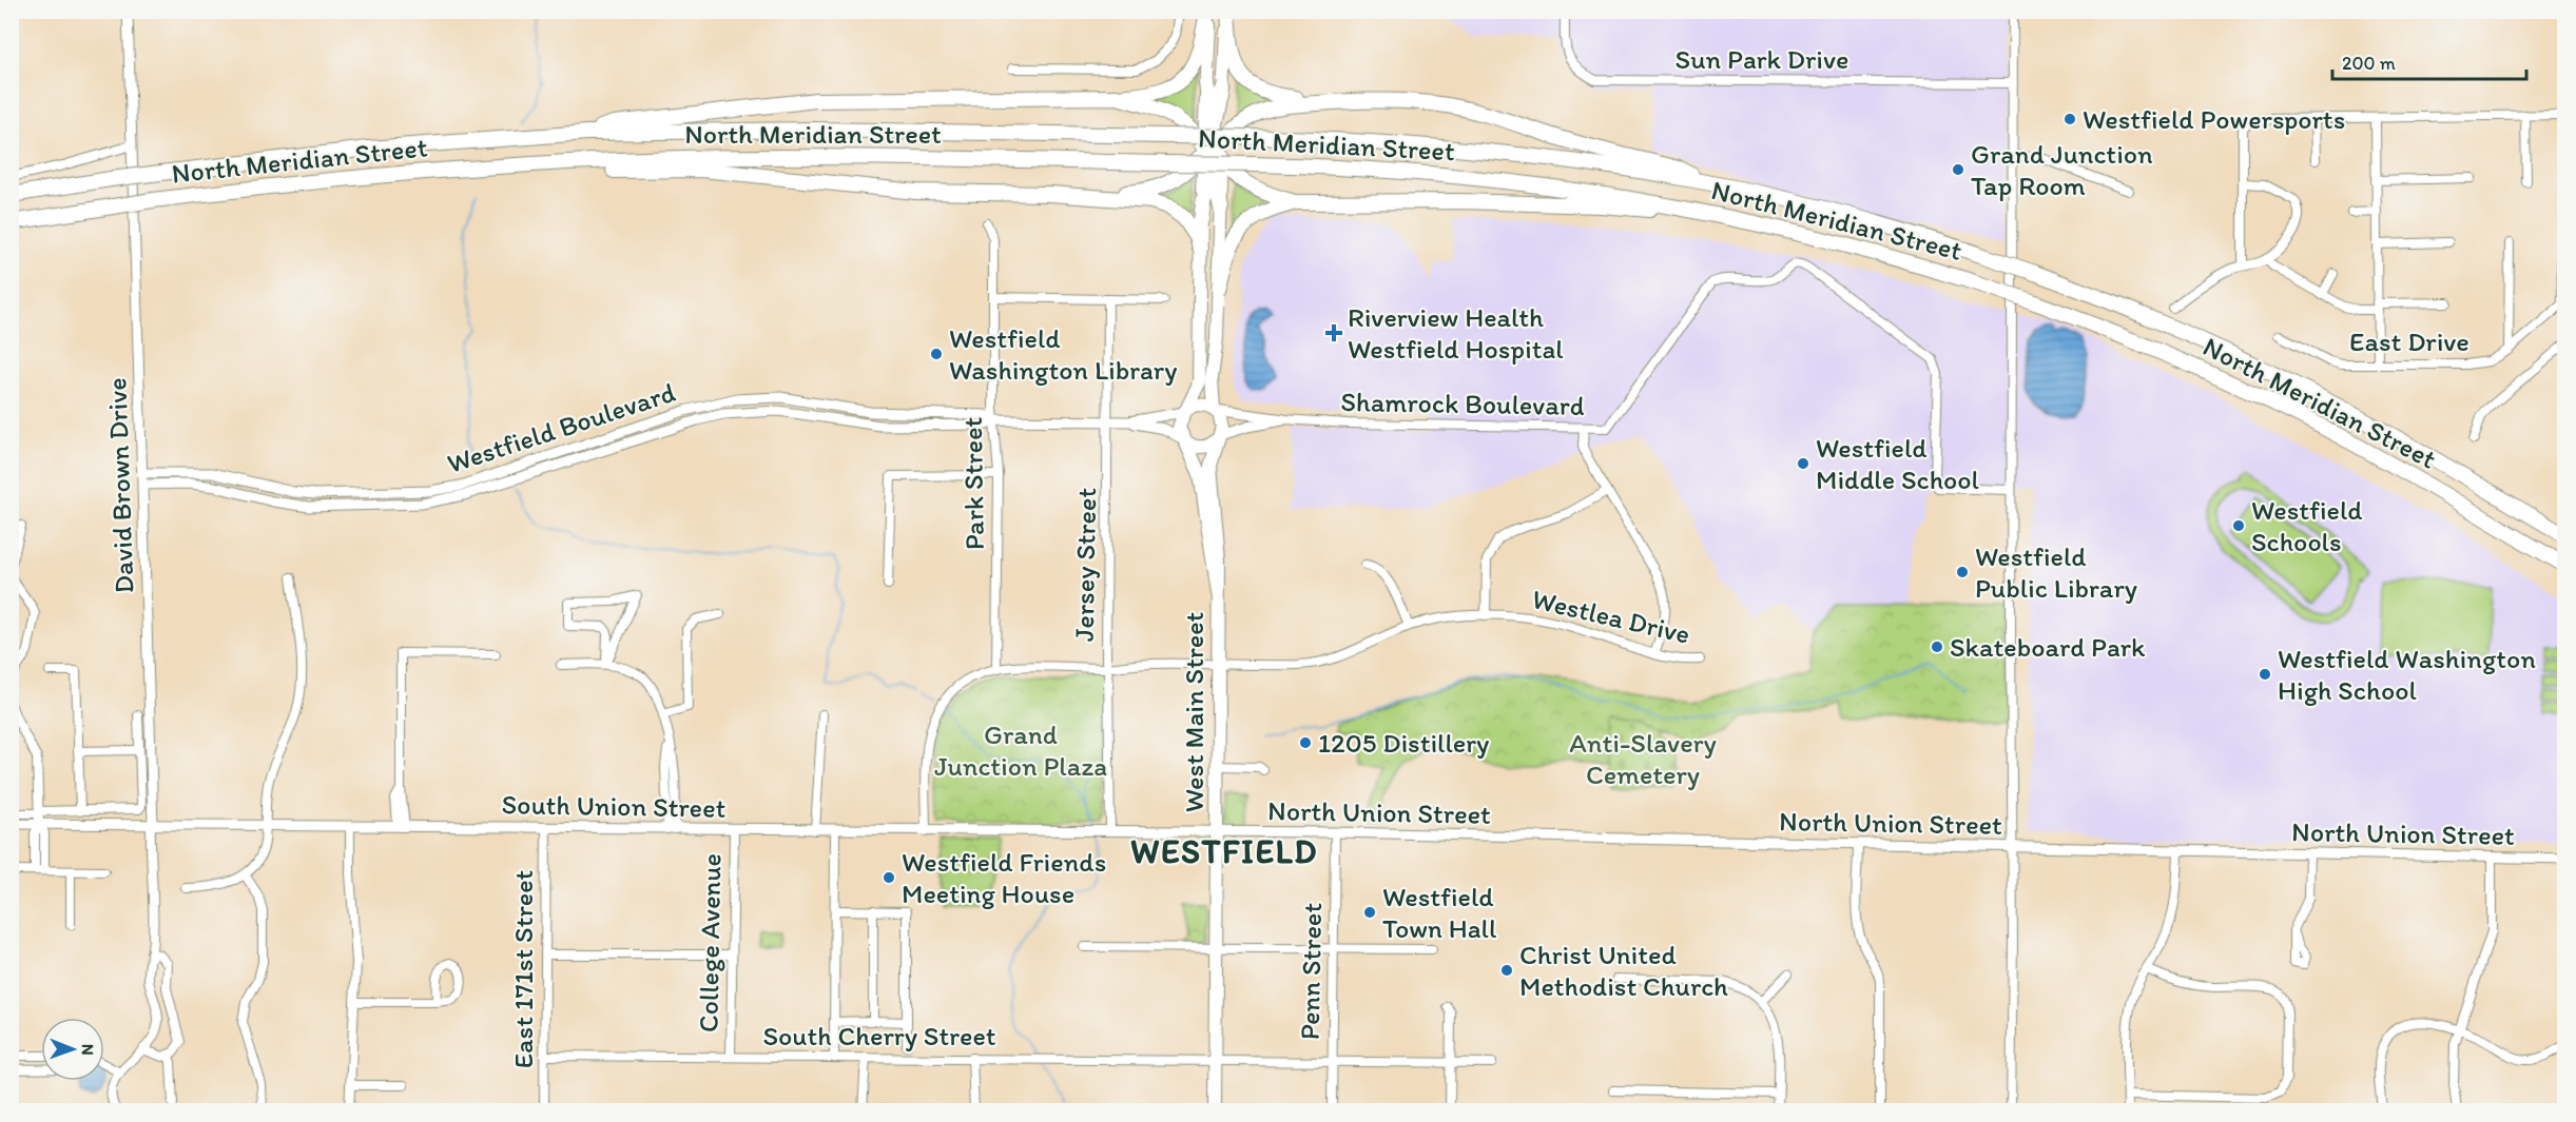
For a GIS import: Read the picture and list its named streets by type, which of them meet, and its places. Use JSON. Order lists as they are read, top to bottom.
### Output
{
  "streets": {
    "highway": ["North Meridian Street"],
    "main road": ["West Main Street"],
    "street": [
      "Sun Park Drive",
      "East Drive",
      "Shamrock Boulevard",
      "Westfield Boulevard",
      "Park Street",
      "David Brown Drive",
      "Jersey Street",
      "Westlea Drive",
      "South Union Street",
      "North Union Street",
      "College Avenue",
      "East 171st Street",
      "Penn Street",
      "South Cherry Street"
    ]
  },
  "crossings": [
    ["Shamrock Boulevard", "Westfield Boulevard"],
    ["Shamrock Boulevard", "West Main Street"],
    ["Westfield Boulevard", "Park Street"],
    ["Westfield Boulevard", "David Brown Drive"],
    ["Westfield Boulevard", "Jersey Street"],
    ["Westfield Boulevard", "West Main Street"],
    ["Park Street", "Westlea Drive"],
    ["David Brown Drive", "South Union Street"],
    ["Jersey Street", "Westlea Drive"],
    ["Jersey Street", "South Union Street"],
    ["Westlea Drive", "West Main Street"],
    ["West Main Street", "South Union Street"],
    ["West Main Street", "North Union Street"],
    ["West Main Street", "South Cherry Street"],
    ["South Union Street", "North Union Street"],
    ["South Union Street", "College Avenue"],
    ["South Union Street", "East 171st Street"],
    ["North Union Street", "Penn Street"],
    ["College Avenue", "South Cherry Street"],
    ["East 171st Street", "South Cherry Street"],
    ["Penn Street", "South Cherry Street"]
  ],
  "districts": ["WESTFIELD"],
  "parks": ["Grand Junction Plaza", "Anti-Slavery Cemetery"],
  "places": {
    "other": [
      "Westfield Powersports",
      "Grand Junction Tap Room",
      "Westfield Washington Library",
      "Westfield Middle School",
      "Westfield Schools",
      "Westfield Public Library",
      "Skateboard Park",
      "Westfield Washington High School",
      "1205 Distillery",
      "Westfield Friends Meeting House",
      "Westfield Town Hall",
      "Christ United Methodist Church"
    ],
    "health": ["Riverview Health Westfield Hospital"]
  },
  "scale_bar": "200 m",
  "north": "right"
}
